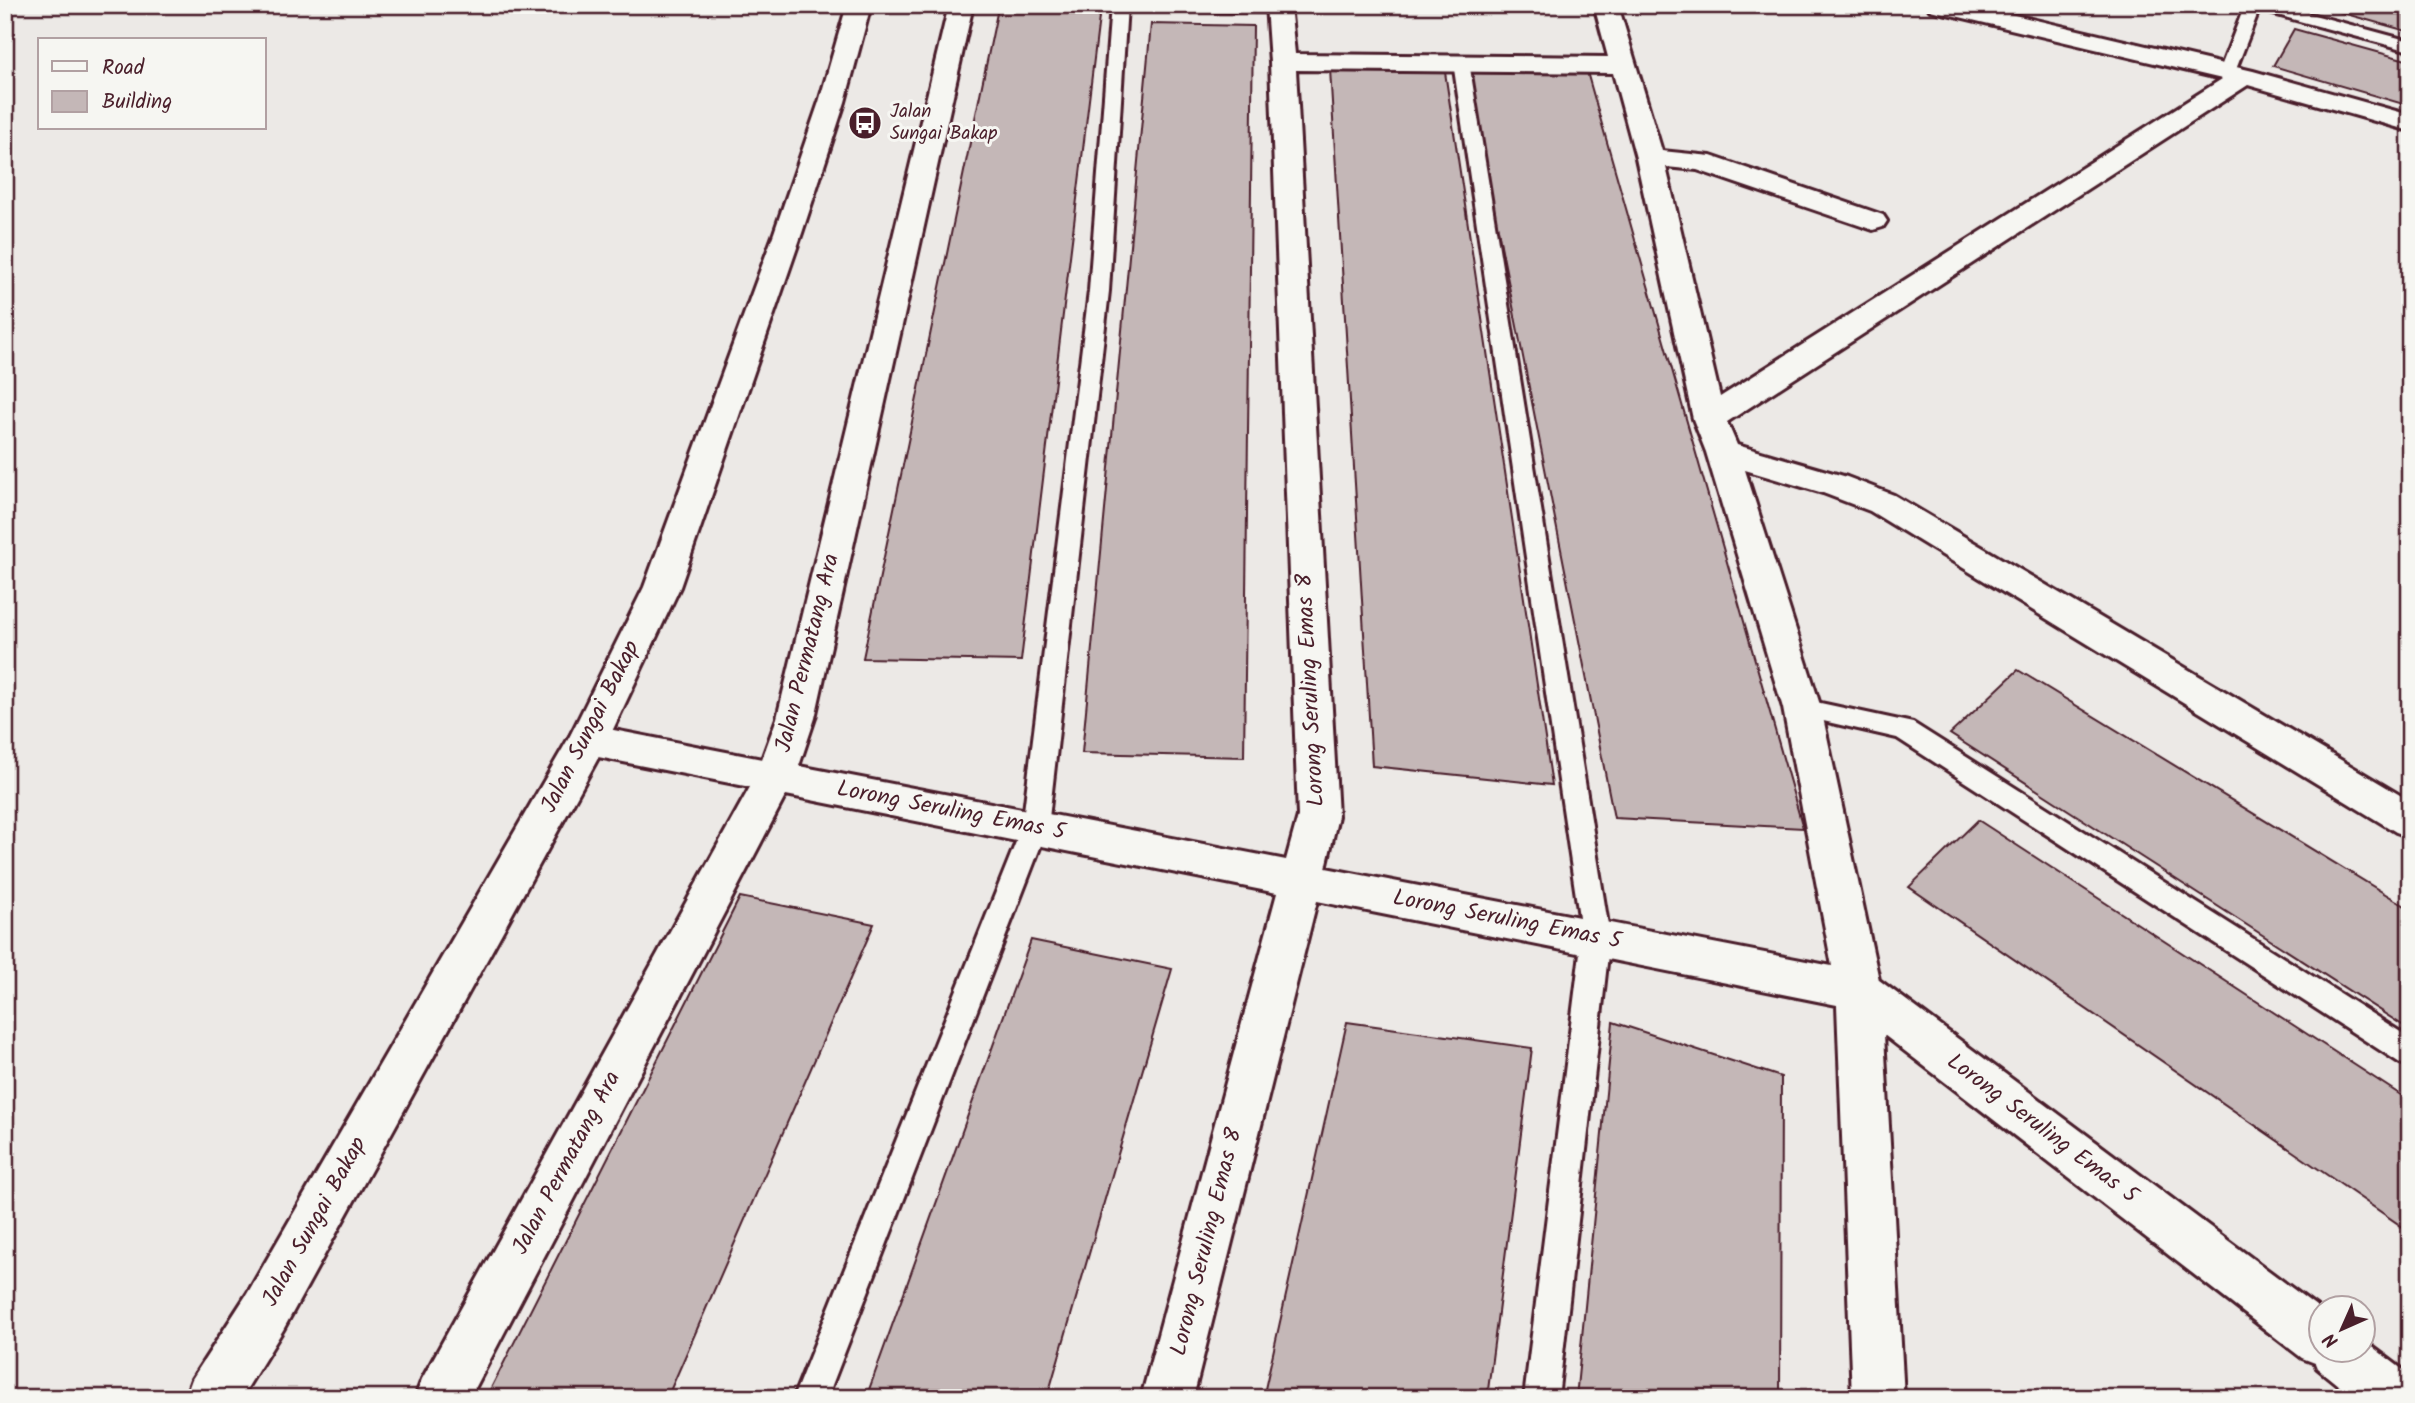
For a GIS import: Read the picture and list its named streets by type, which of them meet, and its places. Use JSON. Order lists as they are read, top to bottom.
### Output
{
  "streets": {
    "street": [
      "Jalan Permatang Ara",
      "Lorong Seruling Emas 8",
      "Jalan Sungai Bakap",
      "Lorong Seruling Emas 5"
    ]
  },
  "crossings": [
    ["Jalan Permatang Ara", "Lorong Seruling Emas 5"],
    ["Lorong Seruling Emas 8", "Lorong Seruling Emas 5"],
    ["Jalan Sungai Bakap", "Lorong Seruling Emas 5"]
  ],
  "places": {
    "bus stop": ["Jalan Sungai Bakap"]
  },
  "legend": ["Road", "Building"],
  "north": "bottom left"
}
